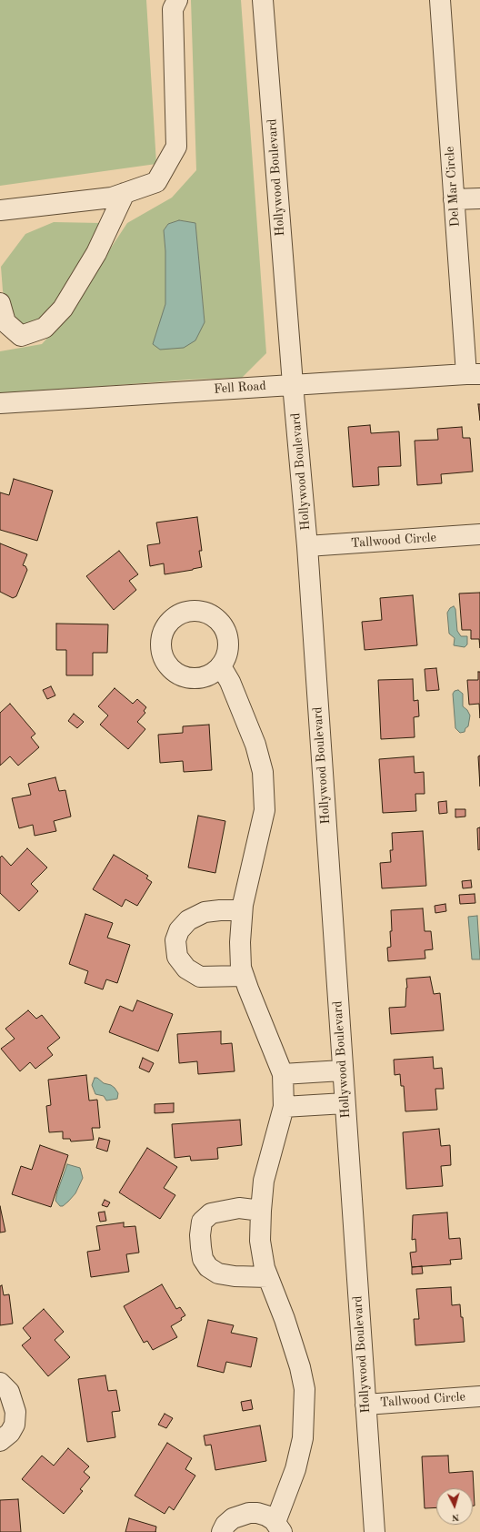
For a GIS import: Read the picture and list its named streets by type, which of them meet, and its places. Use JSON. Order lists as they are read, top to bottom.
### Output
{
  "streets": {
    "street": [
      "Hollywood Boulevard",
      "Del Mar Circle",
      "Fell Road",
      "Tallwood Circle"
    ]
  },
  "crossings": [
    ["Hollywood Boulevard", "Fell Road"],
    ["Hollywood Boulevard", "Tallwood Circle"],
    ["Del Mar Circle", "Fell Road"]
  ],
  "north": "bottom"
}
